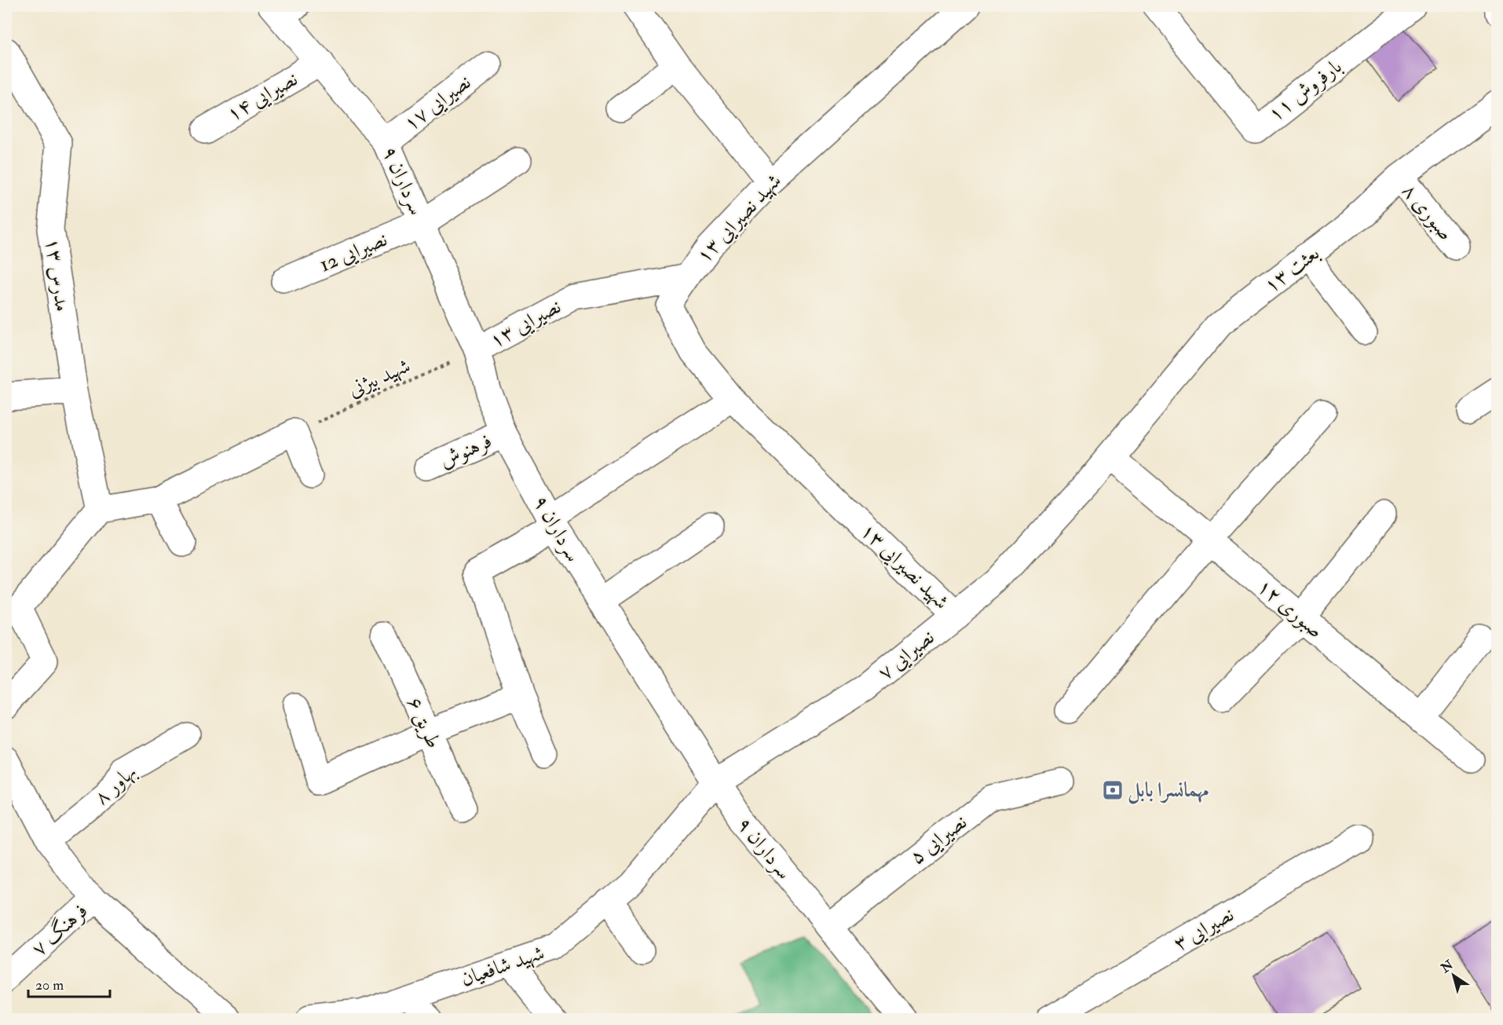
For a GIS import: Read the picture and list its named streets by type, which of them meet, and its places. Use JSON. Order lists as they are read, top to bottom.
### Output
{
  "streets": {
    "street": [
      "بارفروش ۱۱",
      "نصیرایی ۱۴",
      "نصیرایی ۱۷",
      "سرداران ۹",
      "صبوری ۸",
      "شهید نصیرایی ۱۳",
      "نصیرایی 12",
      "بعثت ۱۳",
      "مدرس ۱۳",
      "نصیرایی ۱۳",
      "فرهنوش",
      "صبوری ۱۲",
      "نصیرایی ۷",
      "طریق ۶",
      "بهاور ۸",
      "نصیرایی ۵",
      "نصیرایی ۳",
      "فرهنگ ۷",
      "شهید شافعیان"
    ],
    "path": ["شهید بیژنی"]
  },
  "crossings": [
    ["نصیرایی ۱۴", "سرداران ۹"],
    ["نصیرایی ۱۷", "سرداران ۹"],
    ["سرداران ۹", "نصیرایی 12"],
    ["سرداران ۹", "نصیرایی ۱۳"],
    ["سرداران ۹", "شهید بیژنی"],
    ["سرداران ۹", "فرهنوش"],
    ["سرداران ۹", "نصیرایی ۷"],
    ["سرداران ۹", "نصیرایی ۵"],
    ["سرداران ۹", "شهید شافعیان"],
    ["صبوری ۸", "بعثت ۱۳"],
    ["شهید نصیرایی ۱۳", "نصیرایی ۱۳"],
    ["شهید نصیرایی ۱۳", "نصیرایی ۷"],
    ["بعثت ۱۳", "صبوری ۱۲"],
    ["بعثت ۱۳", "نصیرایی ۷"],
    ["نصیرایی ۱۳", "شهید بیژنی"],
    ["صبوری ۱۲", "نصیرایی ۷"],
    ["نصیرایی ۷", "شهید شافعیان"]
  ],
  "places": {
    "bank": ["مهمانسرا بابل"]
  },
  "scale_bar": "20 m",
  "north": "top left"
}
